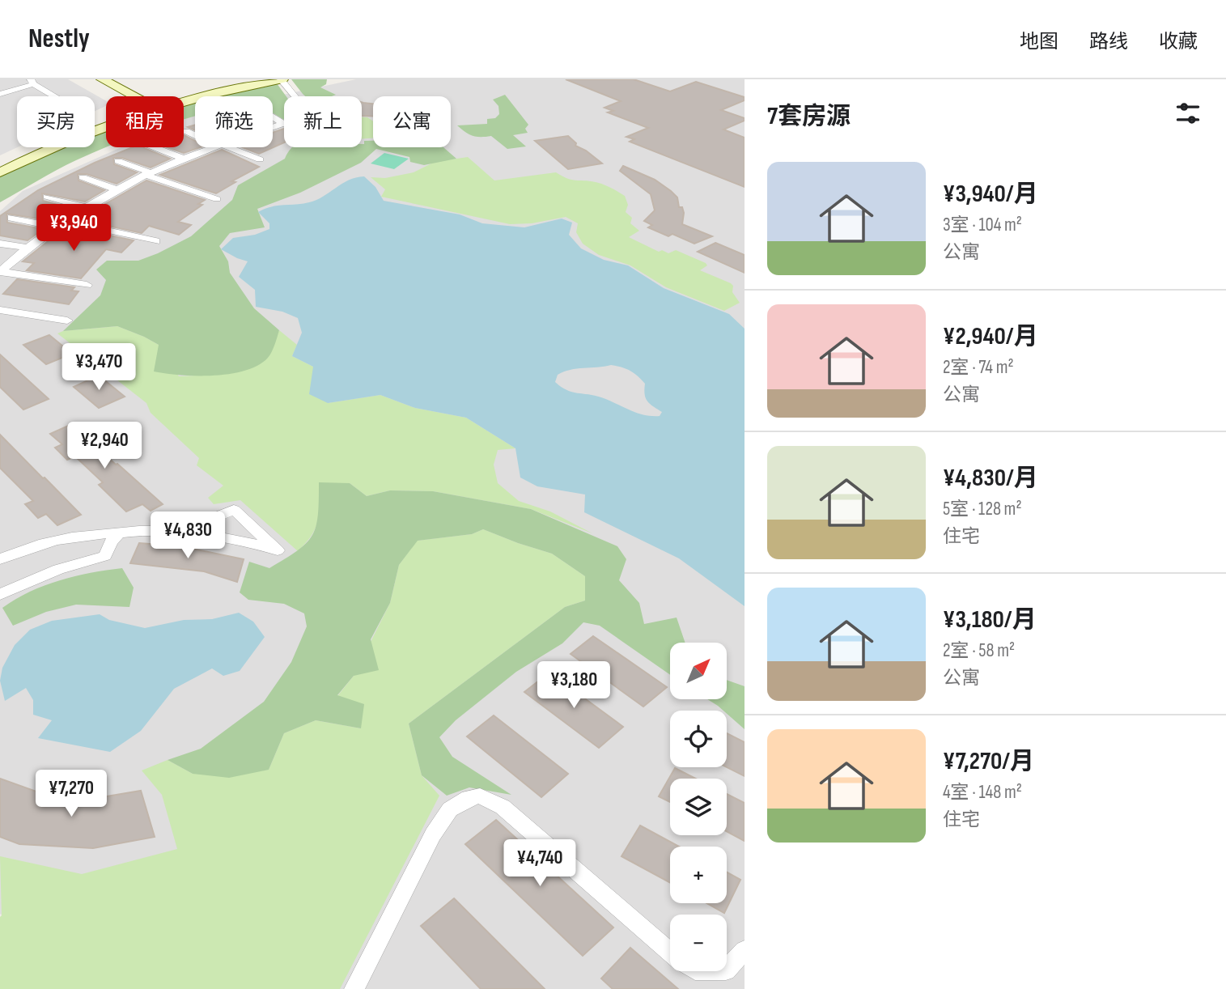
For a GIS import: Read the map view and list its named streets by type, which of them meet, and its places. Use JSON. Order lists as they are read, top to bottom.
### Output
{
  "north": "top right",
  "page": {
    "header": "Nestly",
    "nav": ["地图", "路线", "收藏"],
    "heading": "7套房源",
    "chip": [
      "买房",
      "租房",
      "筛选",
      "新上",
      "公寓"
    ],
    "list": [
      {
        "name": "¥3,940/月",
        "note": "3室 · 104 m² · 公寓"
      },
      {
        "name": "¥2,940/月",
        "note": "2室 · 74 m² · 公寓"
      },
      {
        "name": "¥4,830/月",
        "note": "5室 · 128 m² · 住宅"
      },
      {
        "name": "¥3,180/月",
        "note": "2室 · 58 m² · 公寓"
      },
      {
        "name": "¥7,270/月",
        "note": "4室 · 148 m² · 住宅"
      }
    ],
    "price": [
      "¥3,940",
      "¥3,470",
      "¥2,940",
      "¥4,830",
      "¥3,180",
      "¥7,270",
      "¥4,740"
    ],
    "map_buttons": ["+", "−"]
  }
}
